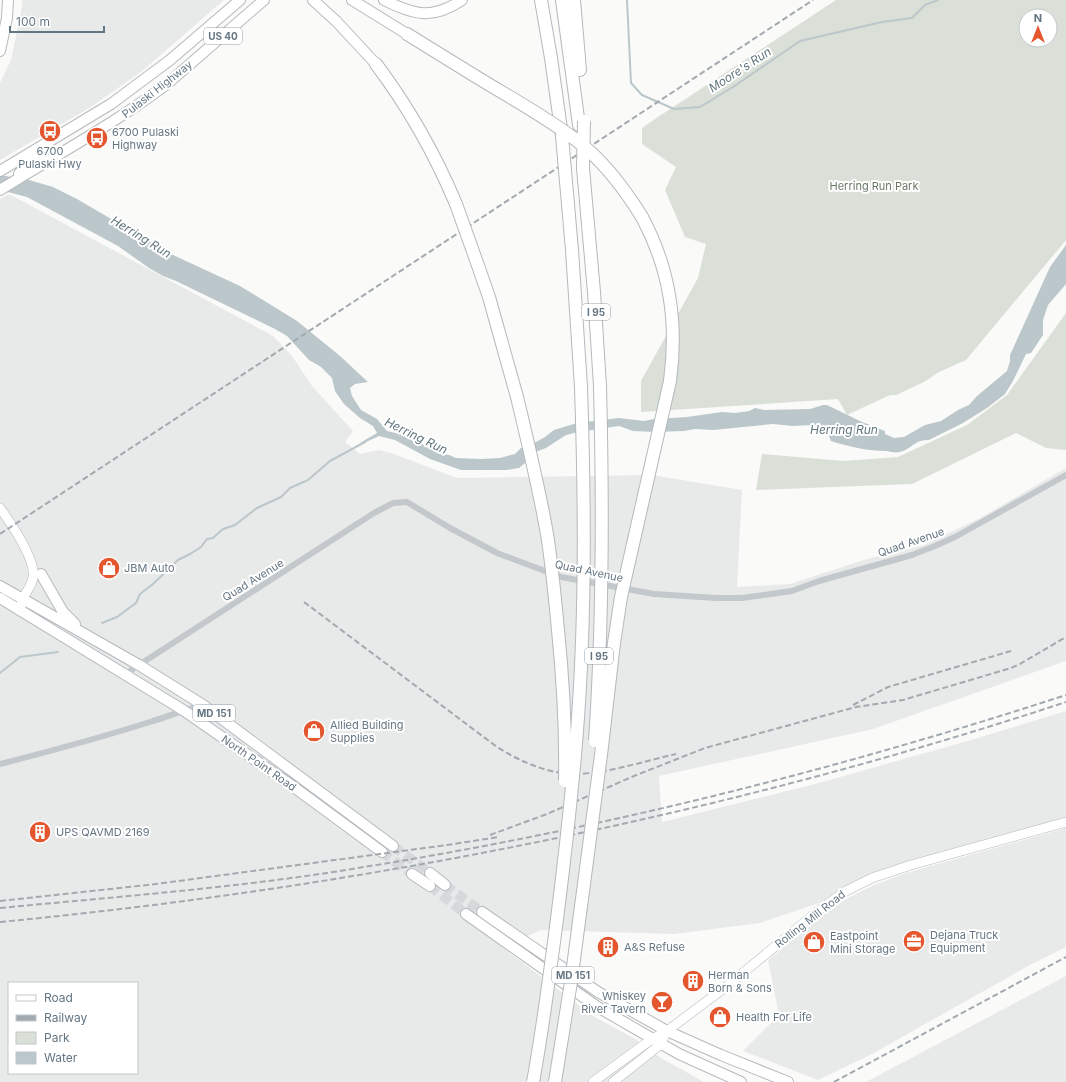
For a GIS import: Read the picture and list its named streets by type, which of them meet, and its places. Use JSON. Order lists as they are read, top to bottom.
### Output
{
  "streets": {
    "highway": ["I 95"],
    "main road": [
      "US 40",
      "Pulaski Highway",
      "MD 151",
      "North Point Road"
    ],
    "street": ["Quad Avenue", "Rolling Mill Road"]
  },
  "crossings": [
    ["Quad Avenue", "North Point Road"],
    ["MD 151", "North Point Road"],
    ["MD 151", "Rolling Mill Road"]
  ],
  "water": ["Moore's Run", "Herring Run"],
  "parks": ["Herring Run Park"],
  "places": {
    "bus stop": ["6700 Pulaski Hwy", "6700 Pulaski Highway"],
    "shop": [
      "JBM Auto",
      "Allied Building Supplies",
      "Eastpoint Mini Storage",
      "Health For Life"
    ],
    "building": ["UPS QAVMD 2169", "A&S Refuse", "Herman Born & Sons"],
    "office": ["Dejana Truck Equipment"],
    "bar": ["Whiskey River Tavern"]
  },
  "legend": [
    "Road",
    "Railway",
    "Park",
    "Water"
  ],
  "scale_bar": "100 m",
  "north": "top"
}
